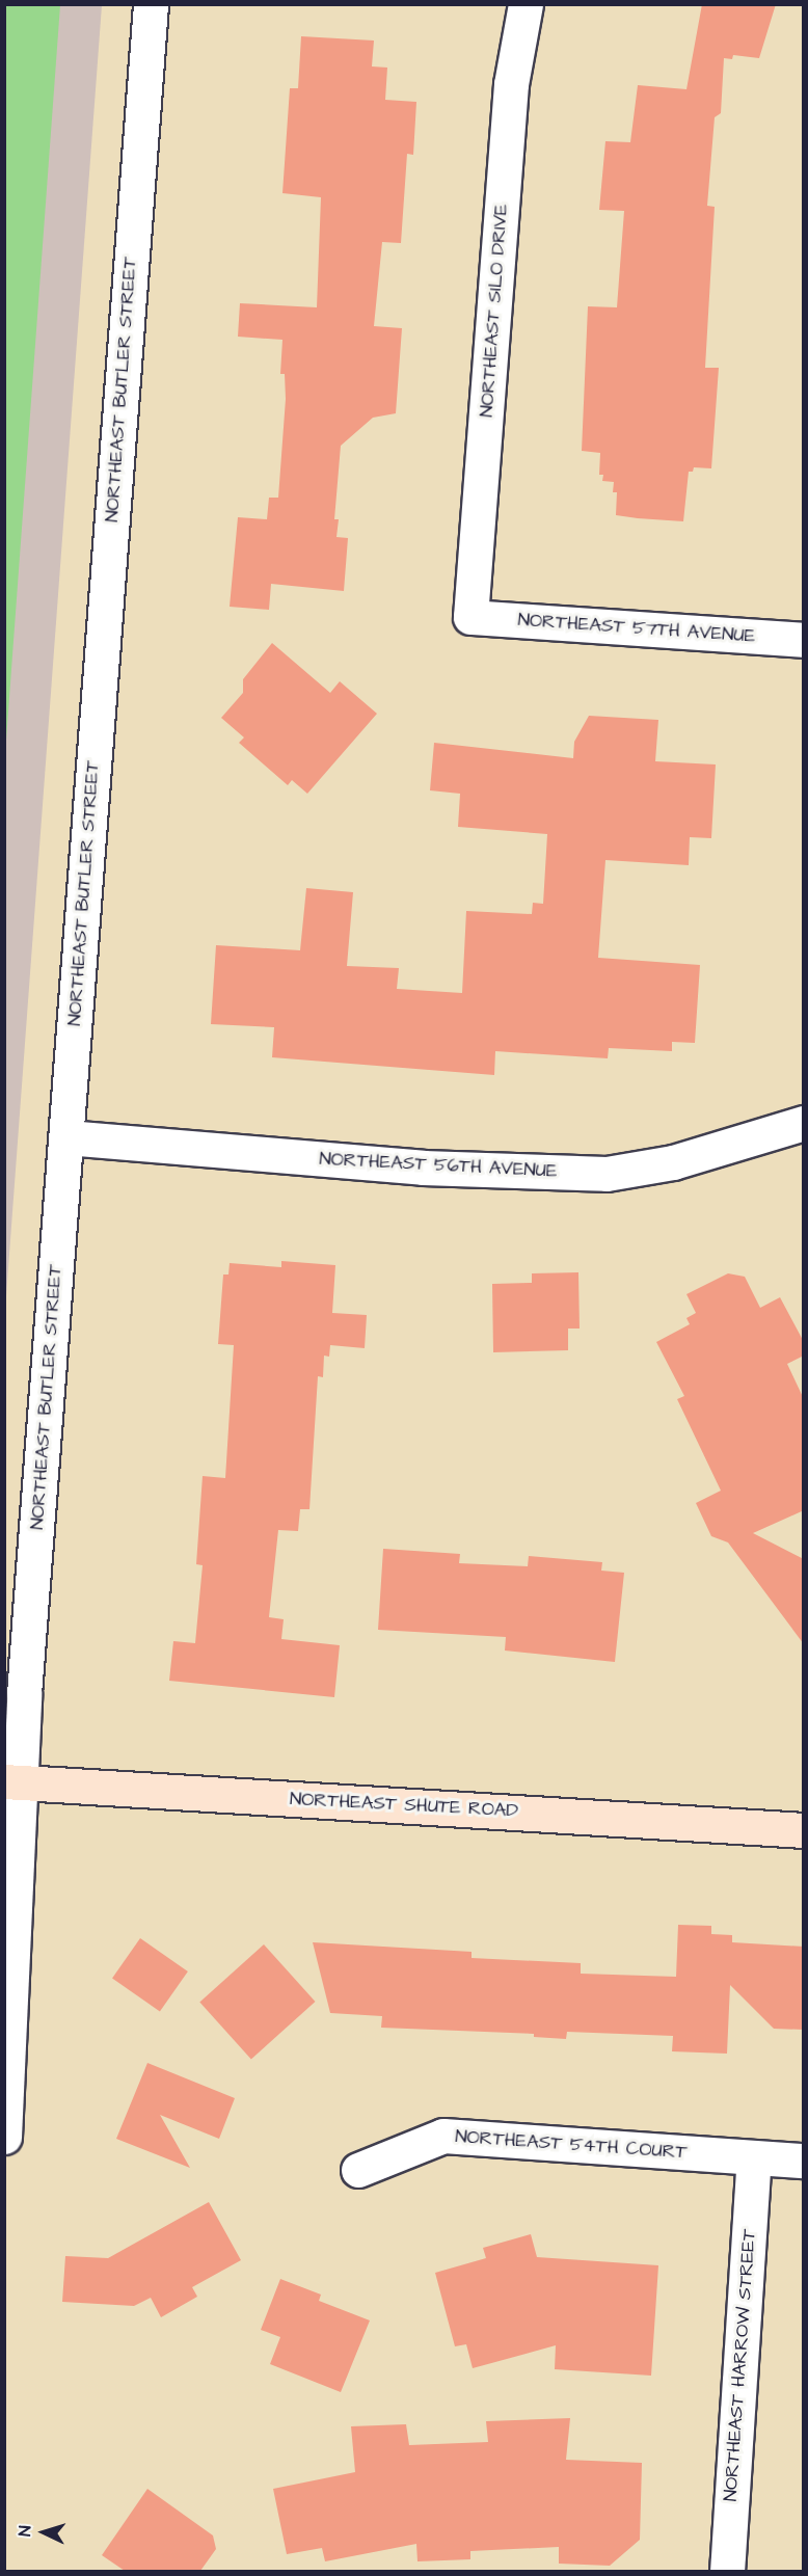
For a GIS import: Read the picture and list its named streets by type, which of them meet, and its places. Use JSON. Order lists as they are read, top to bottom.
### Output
{
  "streets": {
    "main road": ["NORTHEAST SHUTE ROAD"],
    "street": [
      "NORTHEAST SILO DRIVE",
      "NORTHEAST BUTLER STREET",
      "NORTHEAST 57TH AVENUE",
      "NORTHEAST 56TH AVENUE",
      "NORTHEAST 54TH COURT",
      "NORTHEAST HARROW STREET"
    ]
  },
  "crossings": [
    ["NORTHEAST SILO DRIVE", "NORTHEAST 57TH AVENUE"],
    ["NORTHEAST BUTLER STREET", "NORTHEAST 56TH AVENUE"],
    ["NORTHEAST BUTLER STREET", "NORTHEAST SHUTE ROAD"],
    ["NORTHEAST 54TH COURT", "NORTHEAST HARROW STREET"]
  ],
  "north": "left"
}
